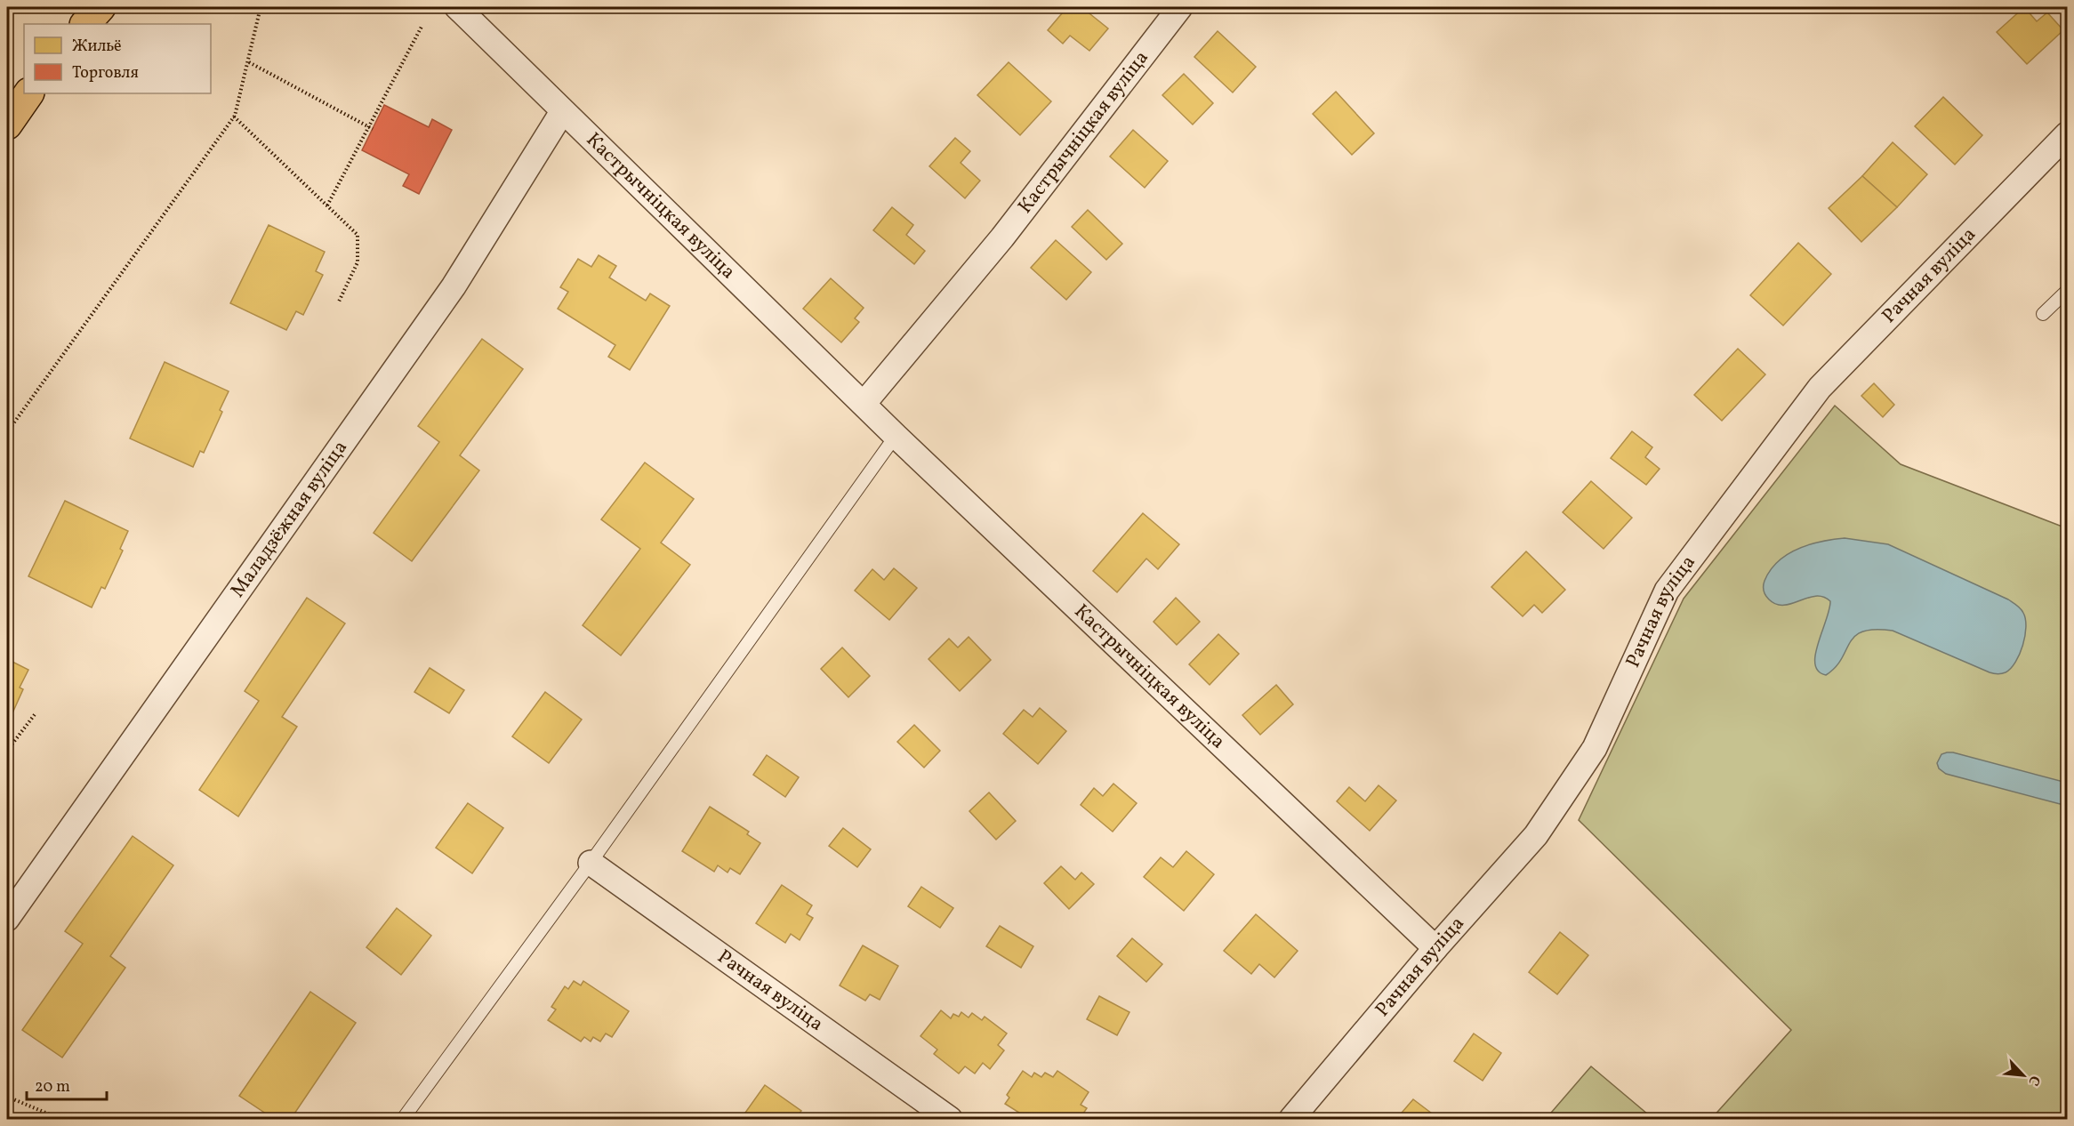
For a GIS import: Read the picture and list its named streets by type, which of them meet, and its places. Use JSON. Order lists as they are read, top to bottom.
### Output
{
  "streets": {
    "street": ["Кастрычніцкая вуліца", "Рачная вуліца", "Маладзёжная вуліца"]
  },
  "crossings": [
    ["Кастрычніцкая вуліца", "Рачная вуліца"],
    ["Кастрычніцкая вуліца", "Маладзёжная вуліца"]
  ],
  "legend": ["Жильё", "Торговля"],
  "scale_bar": "20 m",
  "north": "bottom right"
}
